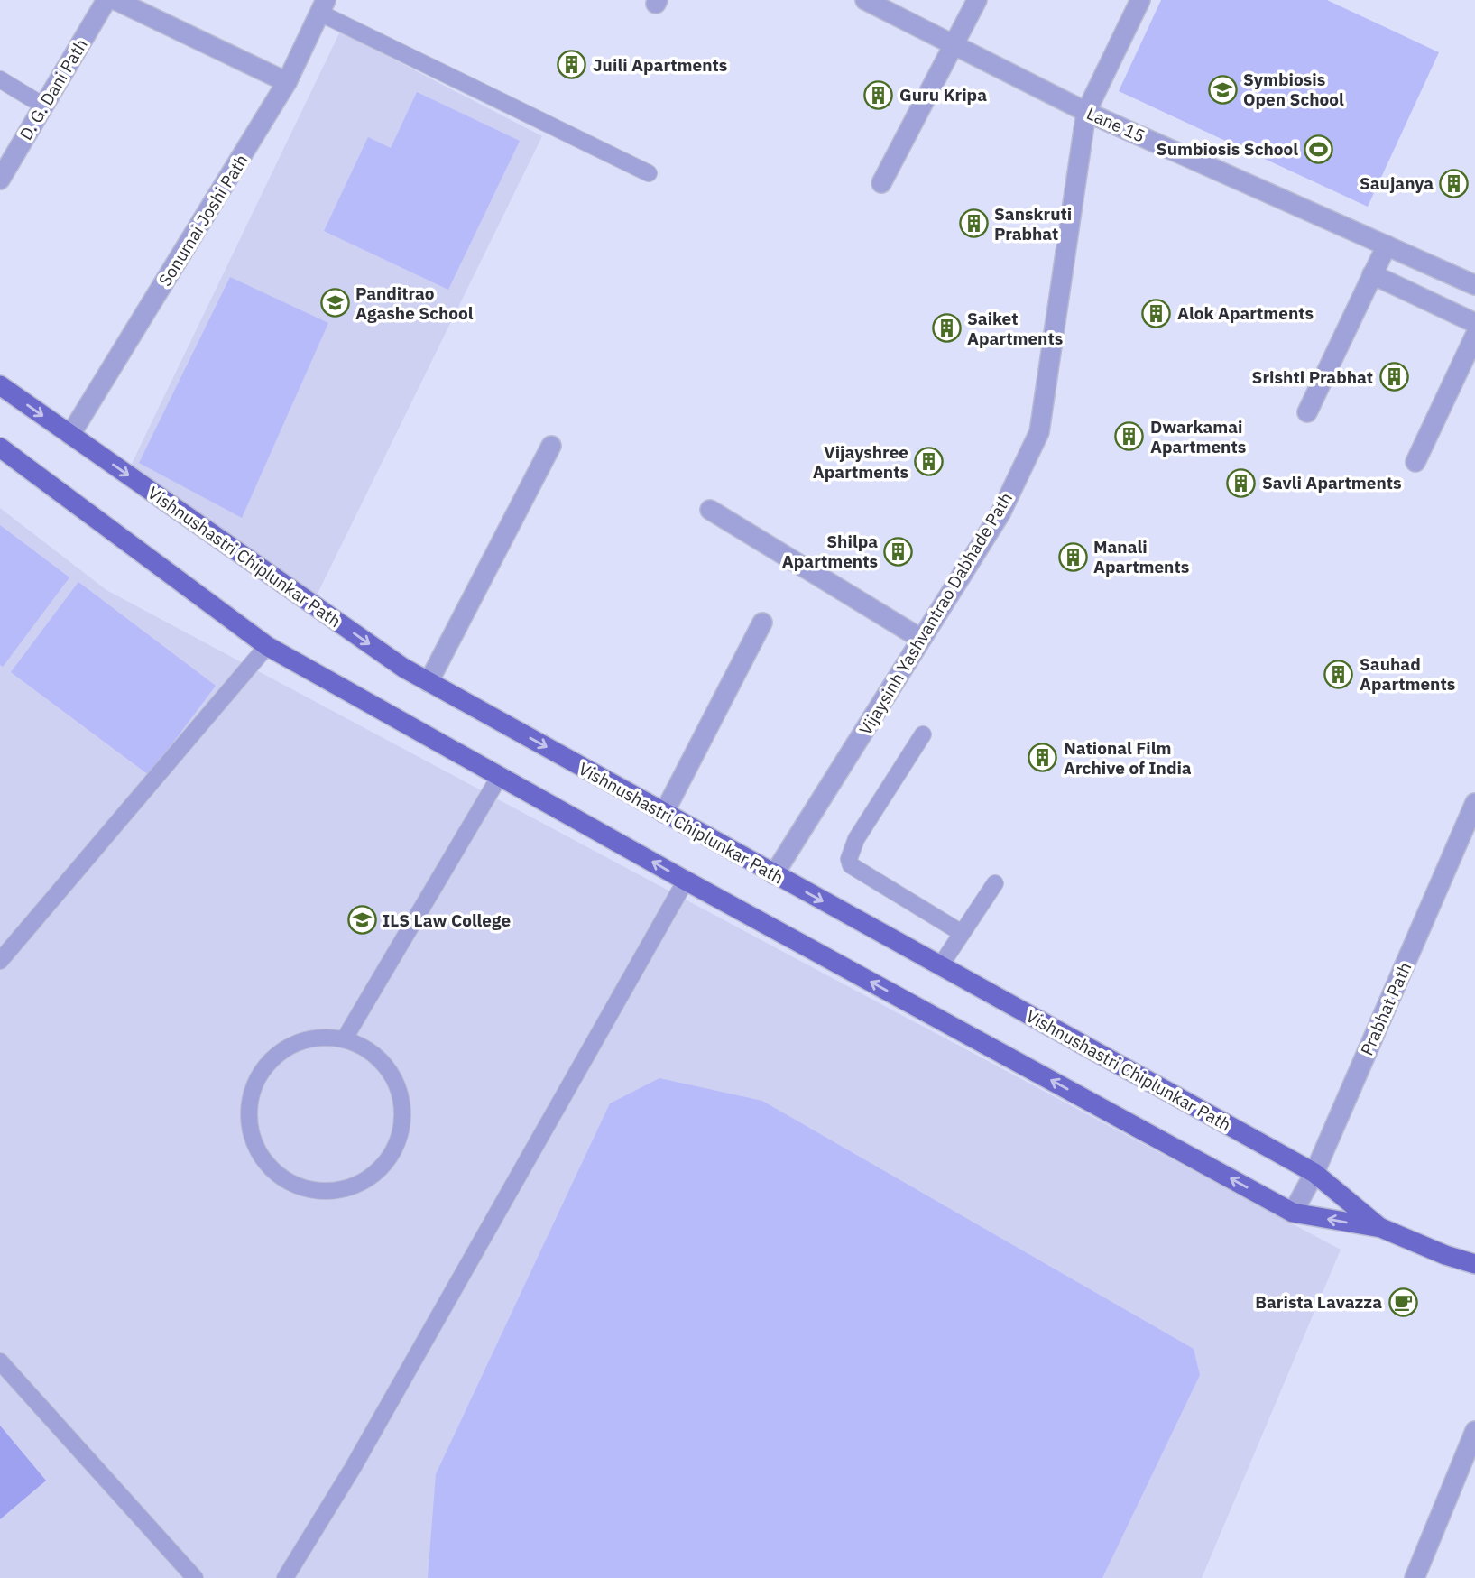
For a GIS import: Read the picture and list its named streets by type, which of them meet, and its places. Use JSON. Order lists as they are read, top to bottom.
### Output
{
  "streets": {
    "main road": ["Vishnushastri Chiplunkar Path"],
    "street": [
      "D. G. Dani Path",
      "Lane 15",
      "Sonumai Joshi Path",
      "Vijaysinh Yashvantrao Dabhade Path",
      "Prabhat Path"
    ]
  },
  "crossings": [
    ["Lane 15", "Vijaysinh Yashvantrao Dabhade Path"],
    ["Sonumai Joshi Path", "Vishnushastri Chiplunkar Path"],
    ["Vishnushastri Chiplunkar Path", "Vijaysinh Yashvantrao Dabhade Path"],
    ["Vishnushastri Chiplunkar Path", "Prabhat Path"]
  ],
  "places": {
    "building": [
      "Juili Apartments",
      "Guru Kripa",
      "Saujanya",
      "Sanskruti Prabhat",
      "Alok Apartments",
      "Saiket Apartments",
      "Srishti Prabhat",
      "Dwarkamai Apartments",
      "Vijayshree Apartments",
      "Savli Apartments",
      "Shilpa Apartments",
      "Manali Apartments",
      "Sauhad Apartments",
      "National Film Archive of India"
    ],
    "school or university": ["Symbiosis Open School", "Panditrao Agashe School", "ILS Law College"],
    "sports": ["Sumbiosis School"],
    "cafe": ["Barista Lavazza"]
  }
}
